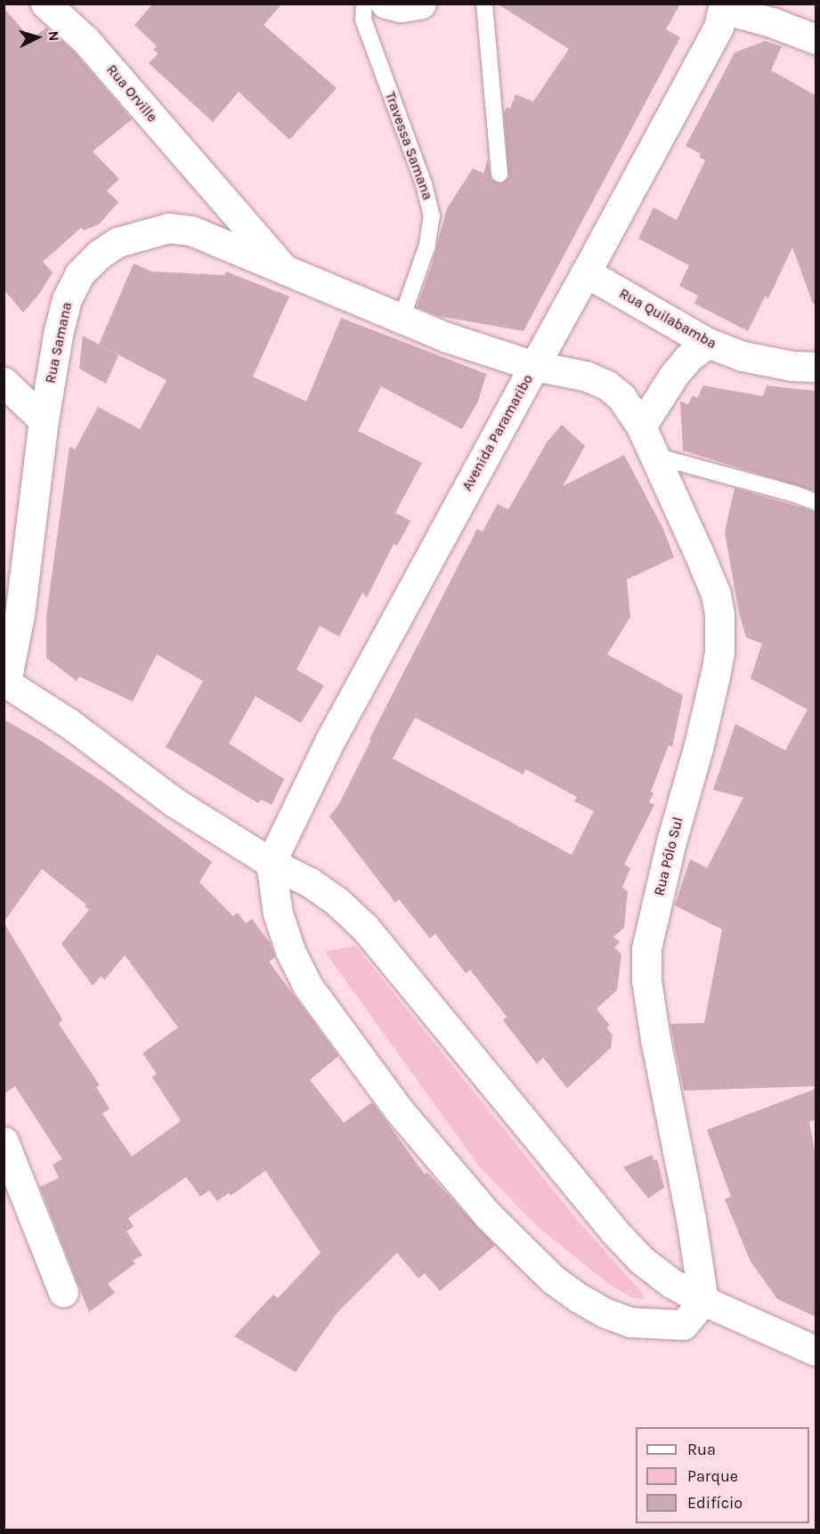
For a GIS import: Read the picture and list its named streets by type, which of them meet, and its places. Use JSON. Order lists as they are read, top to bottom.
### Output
{
  "streets": {
    "street": [
      "Rua Orville",
      "Rua Quilabamba",
      "Rua Samana",
      "Avenida Paramaribo",
      "Rua Pólo Sul"
    ],
    "lane": ["Travessa Samana"]
  },
  "crossings": [
    ["Rua Orville", "Rua Samana"],
    ["Travessa Samana", "Rua Samana"],
    ["Rua Quilabamba", "Avenida Paramaribo"],
    ["Rua Samana", "Avenida Paramaribo"],
    ["Rua Samana", "Rua Pólo Sul"],
    ["Avenida Paramaribo", "Rua Pólo Sul"]
  ],
  "legend": ["Rua", "Parque", "Edifício"],
  "north": "right"
}
